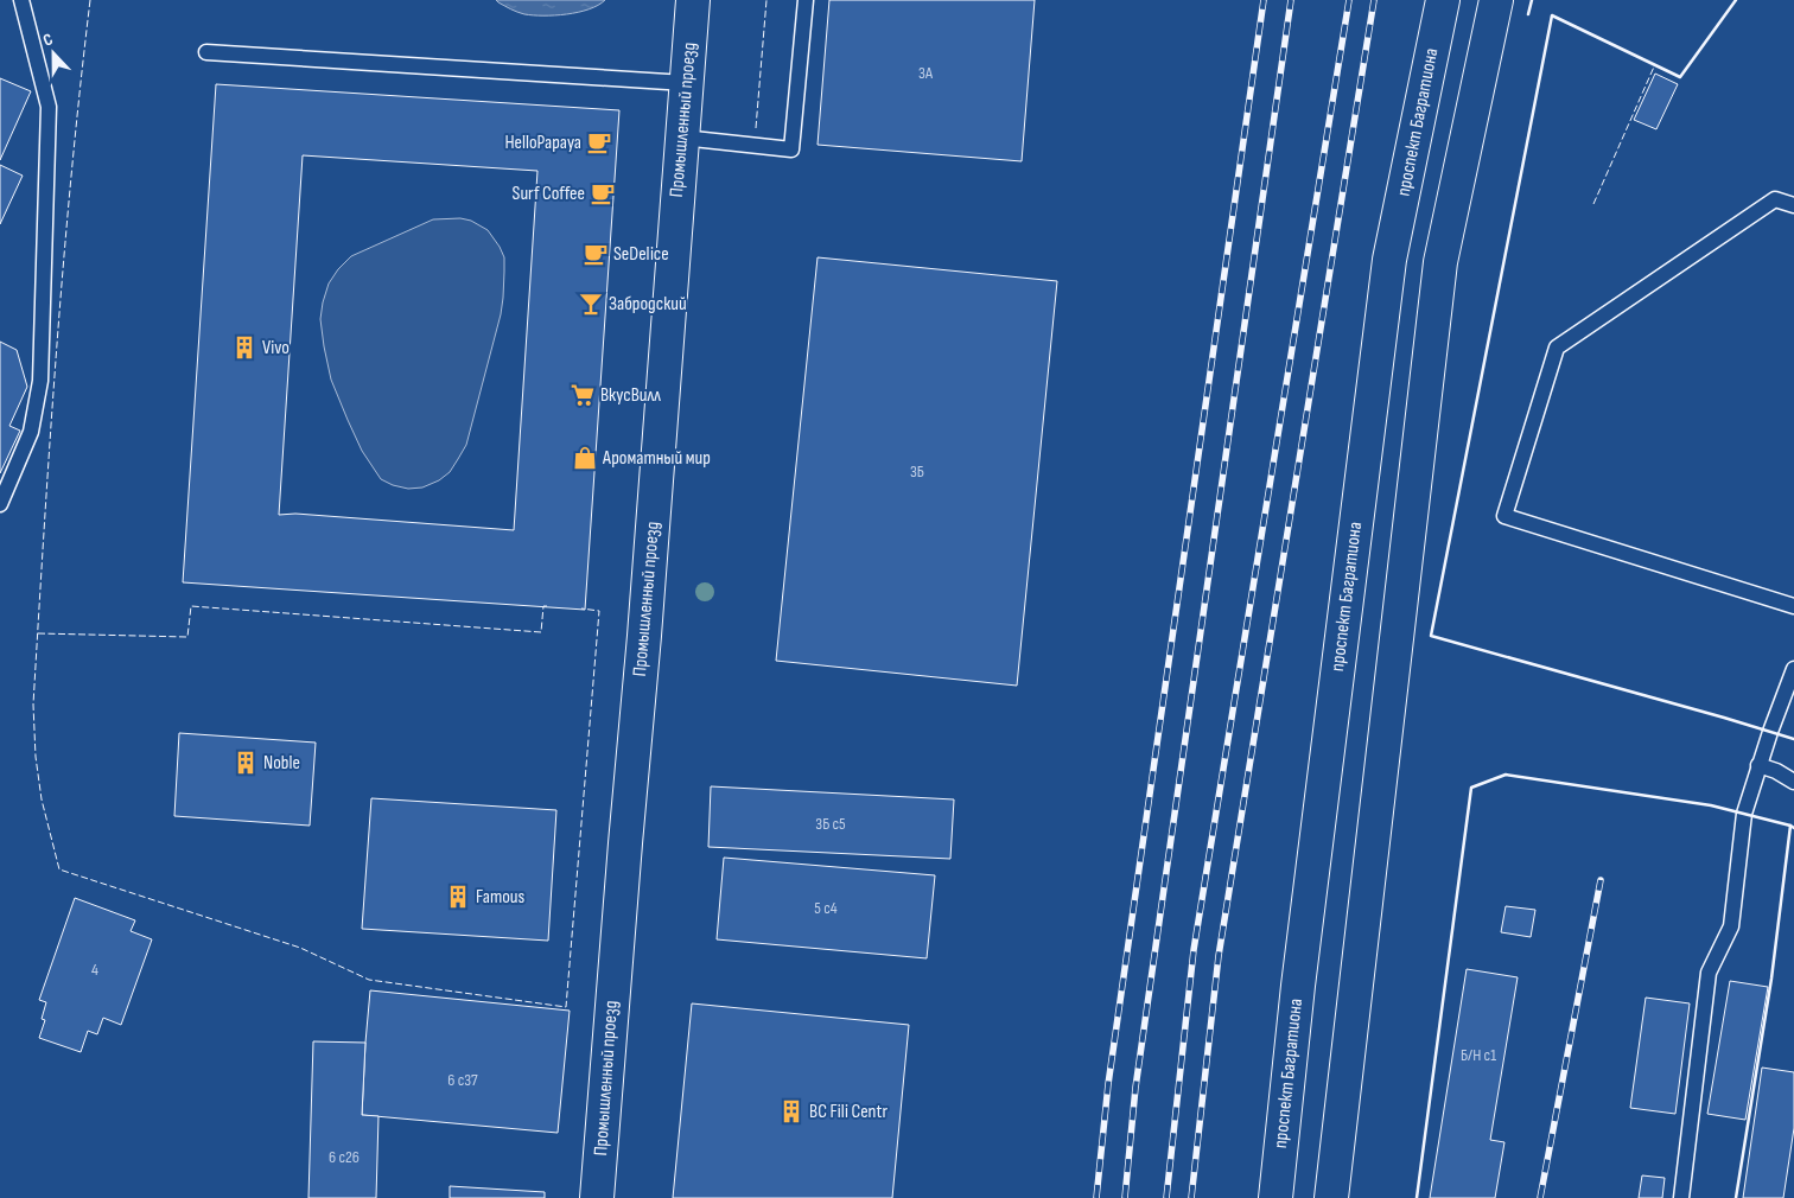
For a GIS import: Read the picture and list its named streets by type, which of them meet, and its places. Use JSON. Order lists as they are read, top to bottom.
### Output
{
  "streets": {
    "main road": ["Промышленный проезд", "проспект Багратиона"]
  },
  "places": {
    "cafe": ["HelloPapaya", "Surf Coffee", "SeDelice"],
    "bar": ["Забродский"],
    "building": [
      "Vivo",
      "Noble",
      "Famous",
      "BC Fili Centr"
    ],
    "supermarket": ["ВкусВилл"],
    "shop": ["Ароматный мир"]
  },
  "house_numbers": [
    "3А",
    "3Б",
    "3Б с5",
    "5 с4",
    "4",
    "Б/Н с1",
    "6 с37",
    "6 с26"
  ],
  "north": "top"
}
